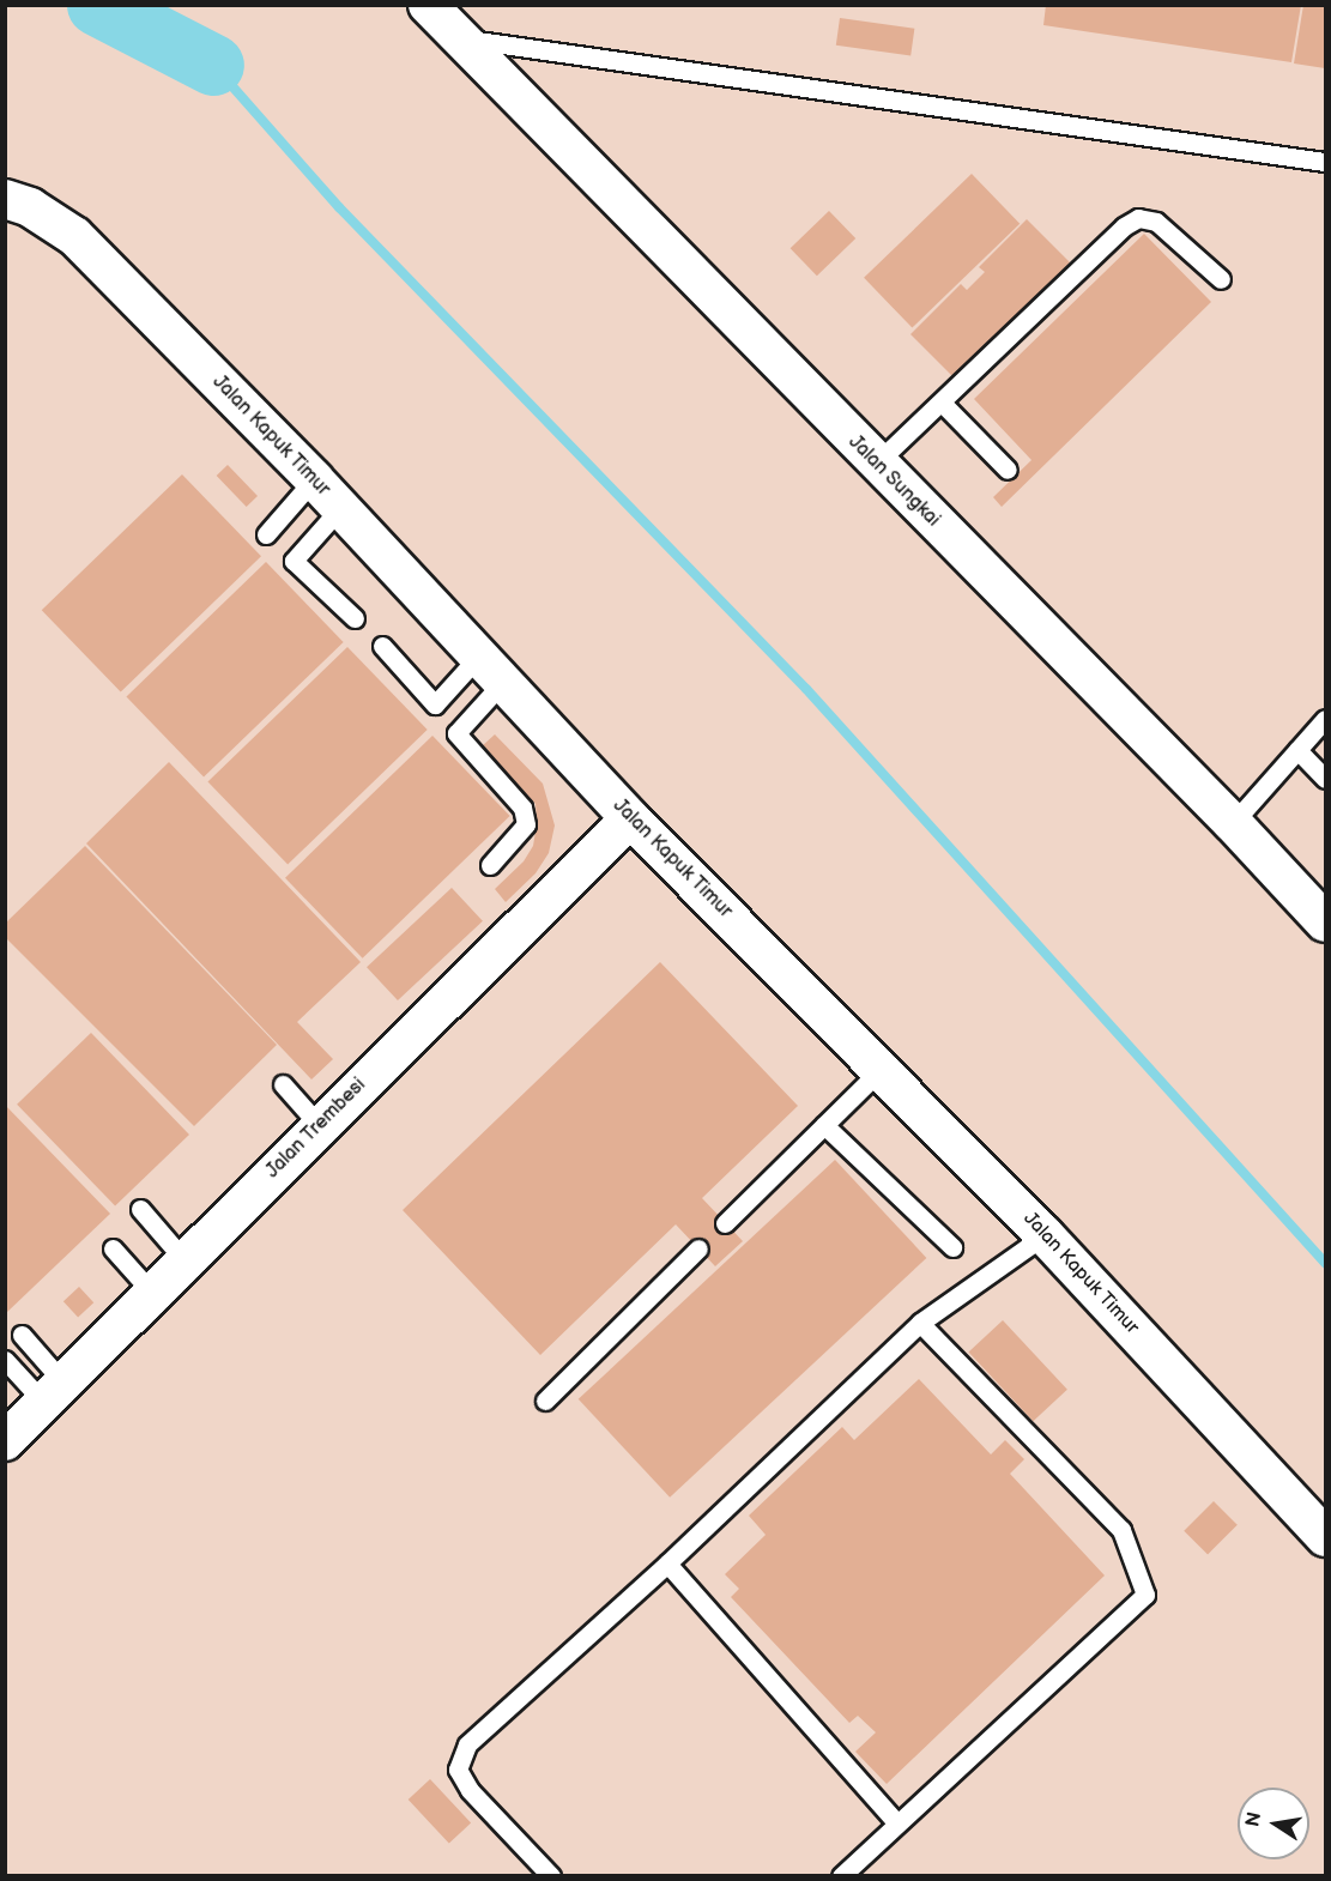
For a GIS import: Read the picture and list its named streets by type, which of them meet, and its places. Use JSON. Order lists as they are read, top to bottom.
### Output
{
  "streets": {
    "street": ["Jalan Kapuk Timur", "Jalan Sungkai", "Jalan Trembesi"]
  },
  "crossings": [
    ["Jalan Kapuk Timur", "Jalan Trembesi"]
  ],
  "north": "left"
}
